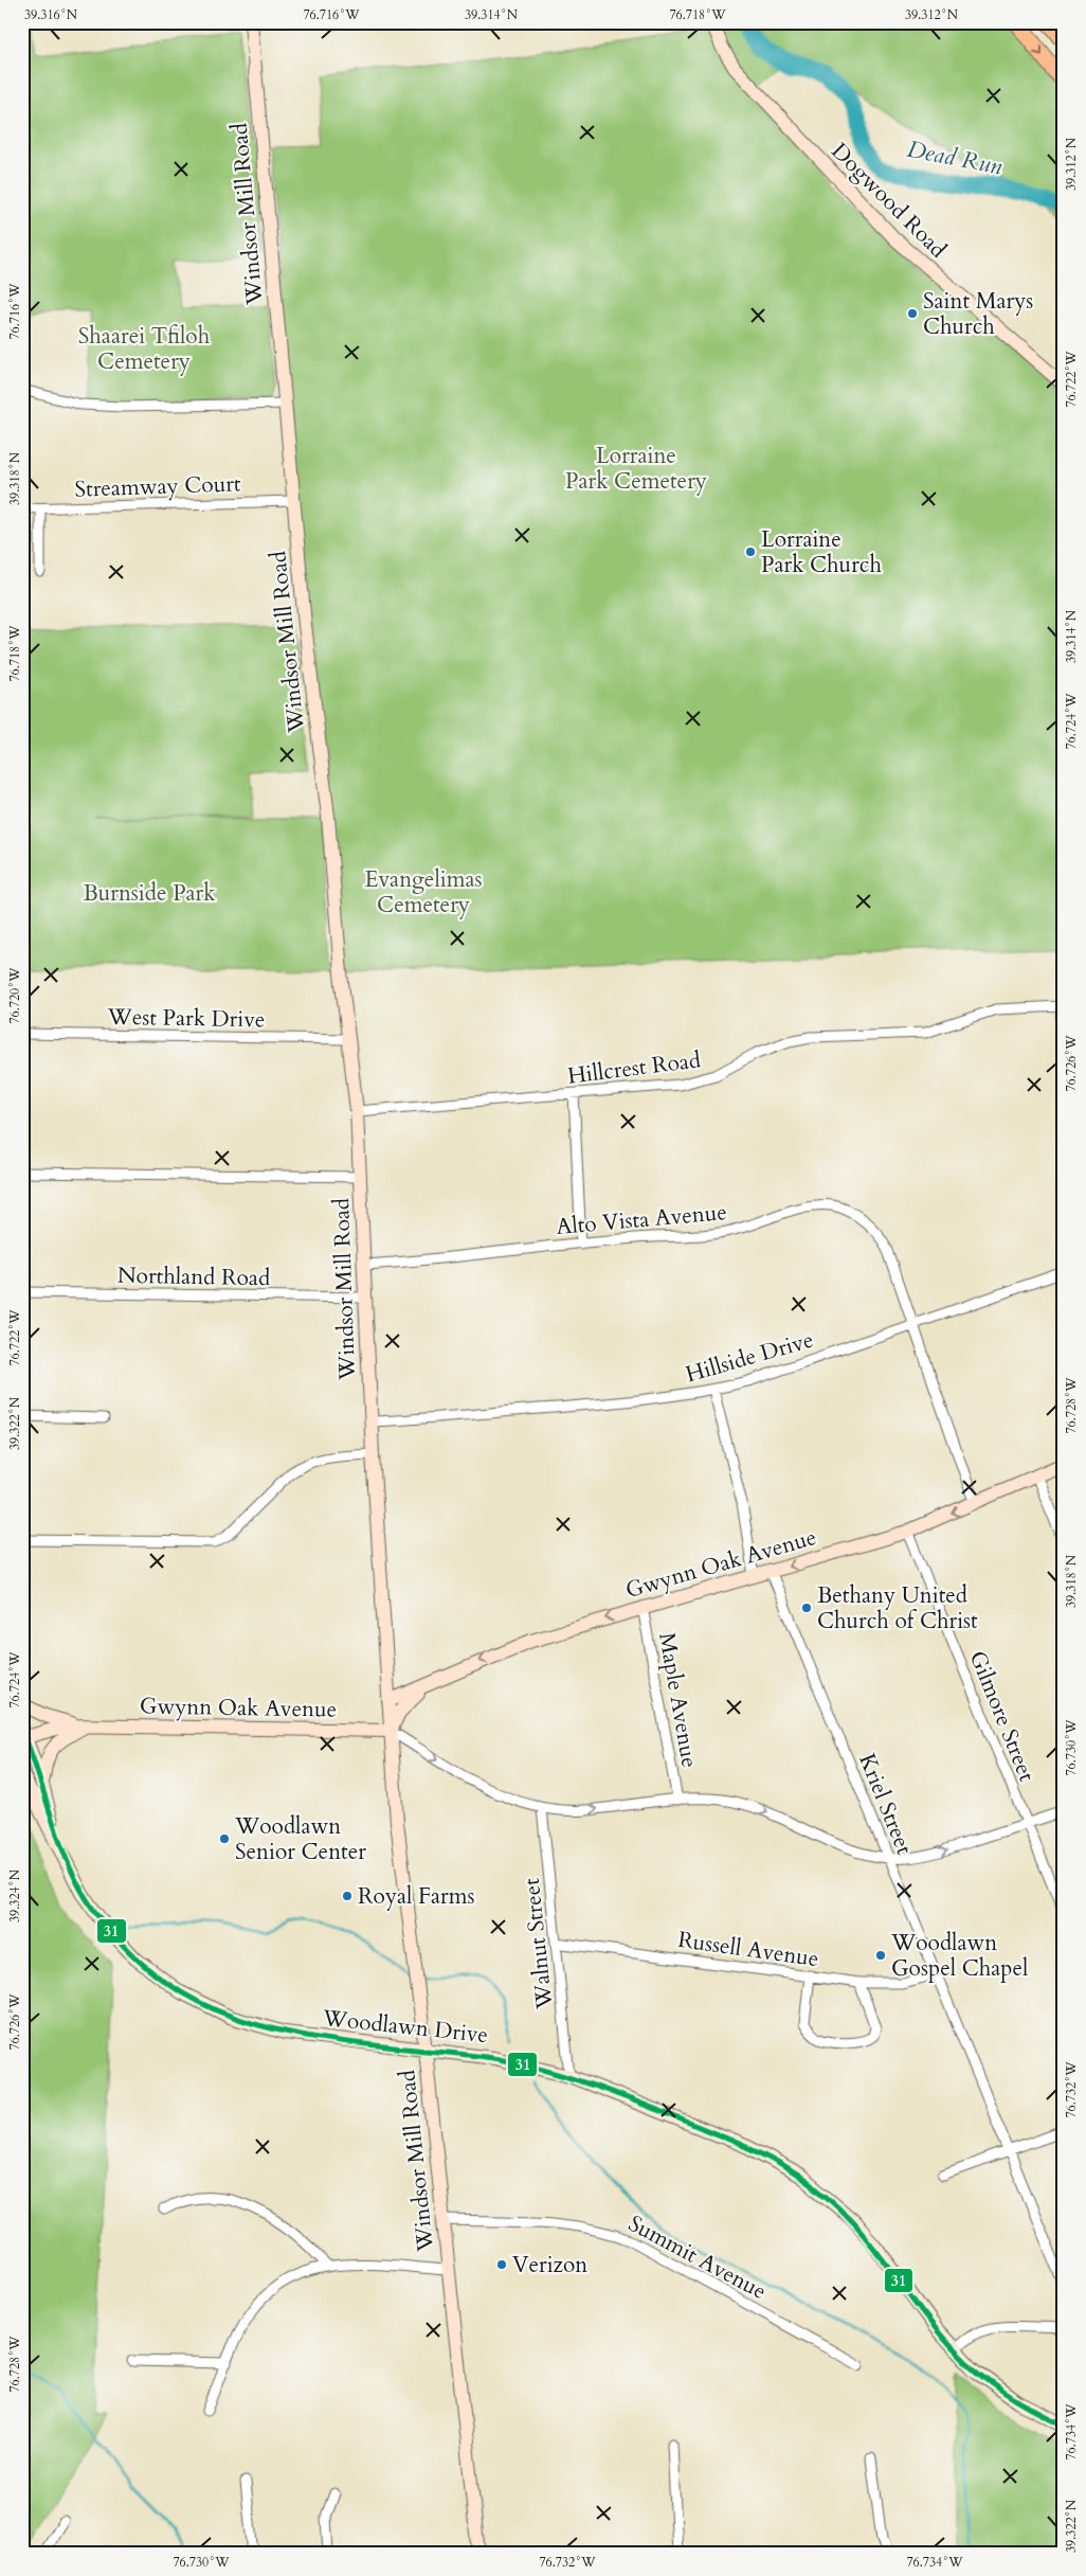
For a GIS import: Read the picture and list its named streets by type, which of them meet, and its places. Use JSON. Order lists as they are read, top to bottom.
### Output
{
  "streets": {
    "main road": [
      "Dogwood Road",
      "Windsor Mill Road",
      "Gwynn Oak Avenue",
      "Woodlawn Drive"
    ],
    "street": [
      "Streamway Court",
      "West Park Drive",
      "Hillcrest Road",
      "Alto Vista Avenue",
      "Northland Road",
      "Hillside Drive",
      "Maple Avenue",
      "Gilmore Street",
      "Kriel Street",
      "Walnut Street",
      "Russell Avenue",
      "Summit Avenue"
    ]
  },
  "crossings": [
    ["Windsor Mill Road", "Streamway Court"],
    ["Windsor Mill Road", "West Park Drive"],
    ["Windsor Mill Road", "Hillcrest Road"],
    ["Windsor Mill Road", "Alto Vista Avenue"],
    ["Windsor Mill Road", "Northland Road"],
    ["Windsor Mill Road", "Hillside Drive"],
    ["Windsor Mill Road", "Gwynn Oak Avenue"],
    ["Windsor Mill Road", "Woodlawn Drive"],
    ["Windsor Mill Road", "Summit Avenue"],
    ["Alto Vista Avenue", "Hillside Drive"],
    ["Alto Vista Avenue", "Gwynn Oak Avenue"],
    ["Gwynn Oak Avenue", "Maple Avenue"],
    ["Gwynn Oak Avenue", "Gilmore Street"],
    ["Gwynn Oak Avenue", "Kriel Street"],
    ["Gwynn Oak Avenue", "Woodlawn Drive"],
    ["Kriel Street", "Russell Avenue"],
    ["Walnut Street", "Russell Avenue"],
    ["Walnut Street", "Woodlawn Drive"]
  ],
  "one_way": ["Gwynn Oak Avenue"],
  "water": ["Dead Run"],
  "parks": [
    "Shaarei Tfiloh Cemetery",
    "Lorraine Park Cemetery",
    "Evangelimas Cemetery",
    "Burnside Park"
  ],
  "places": [
    "Saint Marys Church",
    "Lorraine Park Church",
    "Bethany United Church of Christ",
    "Woodlawn Senior Center",
    "Royal Farms",
    "Woodlawn Gospel Chapel",
    "Verizon"
  ],
  "lines": ["transit line 31"],
  "coordinates": [
    "39.316°N",
    "76.716°W",
    "39.314°N",
    "76.718°W",
    "39.312°N",
    "76.722°W",
    "39.318°N",
    "76.724°W",
    "76.720°W",
    "76.726°W",
    "76.728°W",
    "39.322°N",
    "76.730°W",
    "39.324°N",
    "76.732°W",
    "76.734°W"
  ]
}
